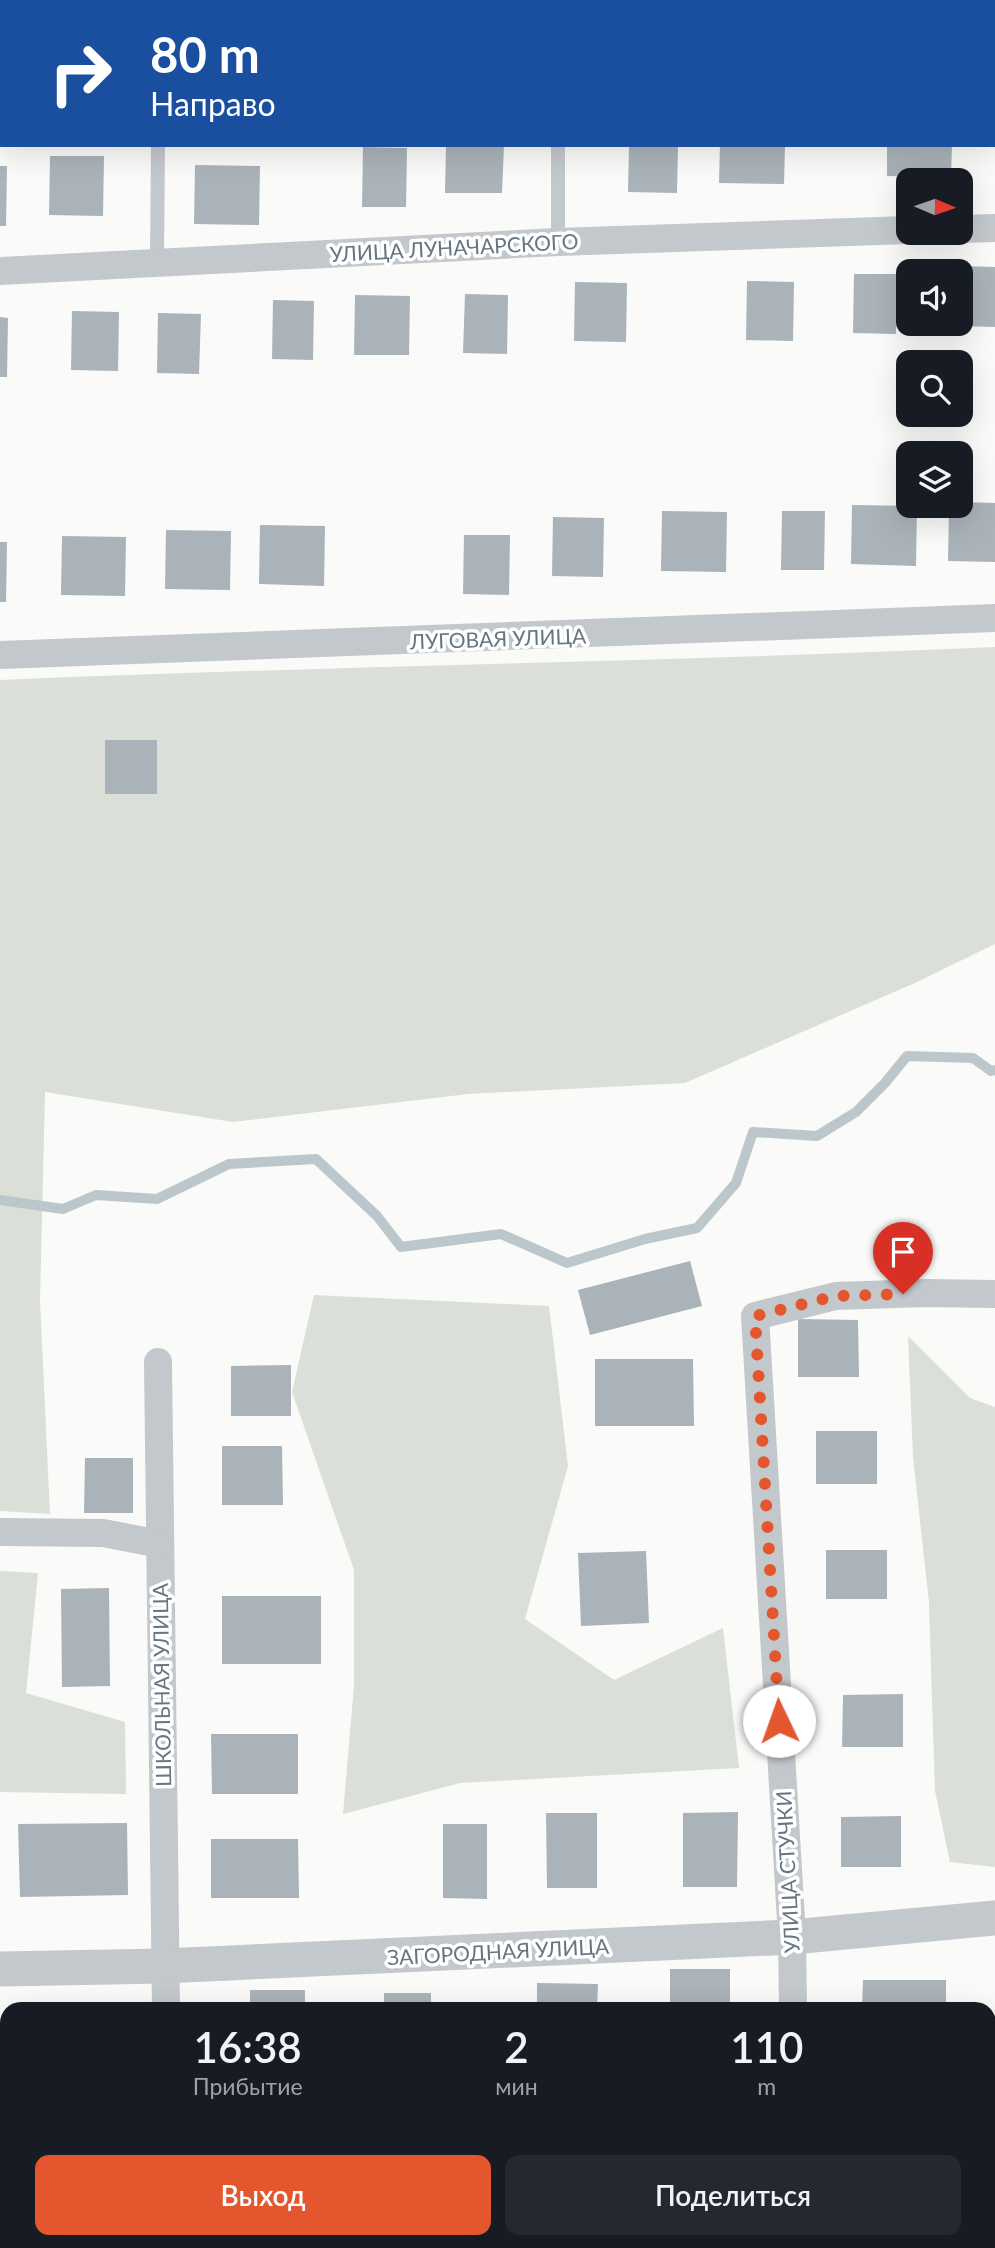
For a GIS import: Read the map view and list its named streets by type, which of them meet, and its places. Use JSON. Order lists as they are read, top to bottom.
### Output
{
  "streets": {
    "street": [
      "УЛИЦА ЛУНАЧАРСКОГО",
      "ЛУГОВАЯ УЛИЦА",
      "ШКОЛЬНАЯ УЛИЦА",
      "УЛИЦА СТУЧКИ",
      "ЗАГОРОДНАЯ УЛИЦА"
    ]
  },
  "crossings": [
    ["ШКОЛЬНАЯ УЛИЦА", "ЗАГОРОДНАЯ УЛИЦА"],
    ["УЛИЦА СТУЧКИ", "ЗАГОРОДНАЯ УЛИЦА"]
  ],
  "north": "right",
  "page": {
    "turn": ["80 m", "Направо"],
    "eta": [
      "16:38",
      "Прибытие",
      "2",
      "мин",
      "110",
      "m"
    ],
    "buttons": ["Выход", "Поделиться"]
  }
}
